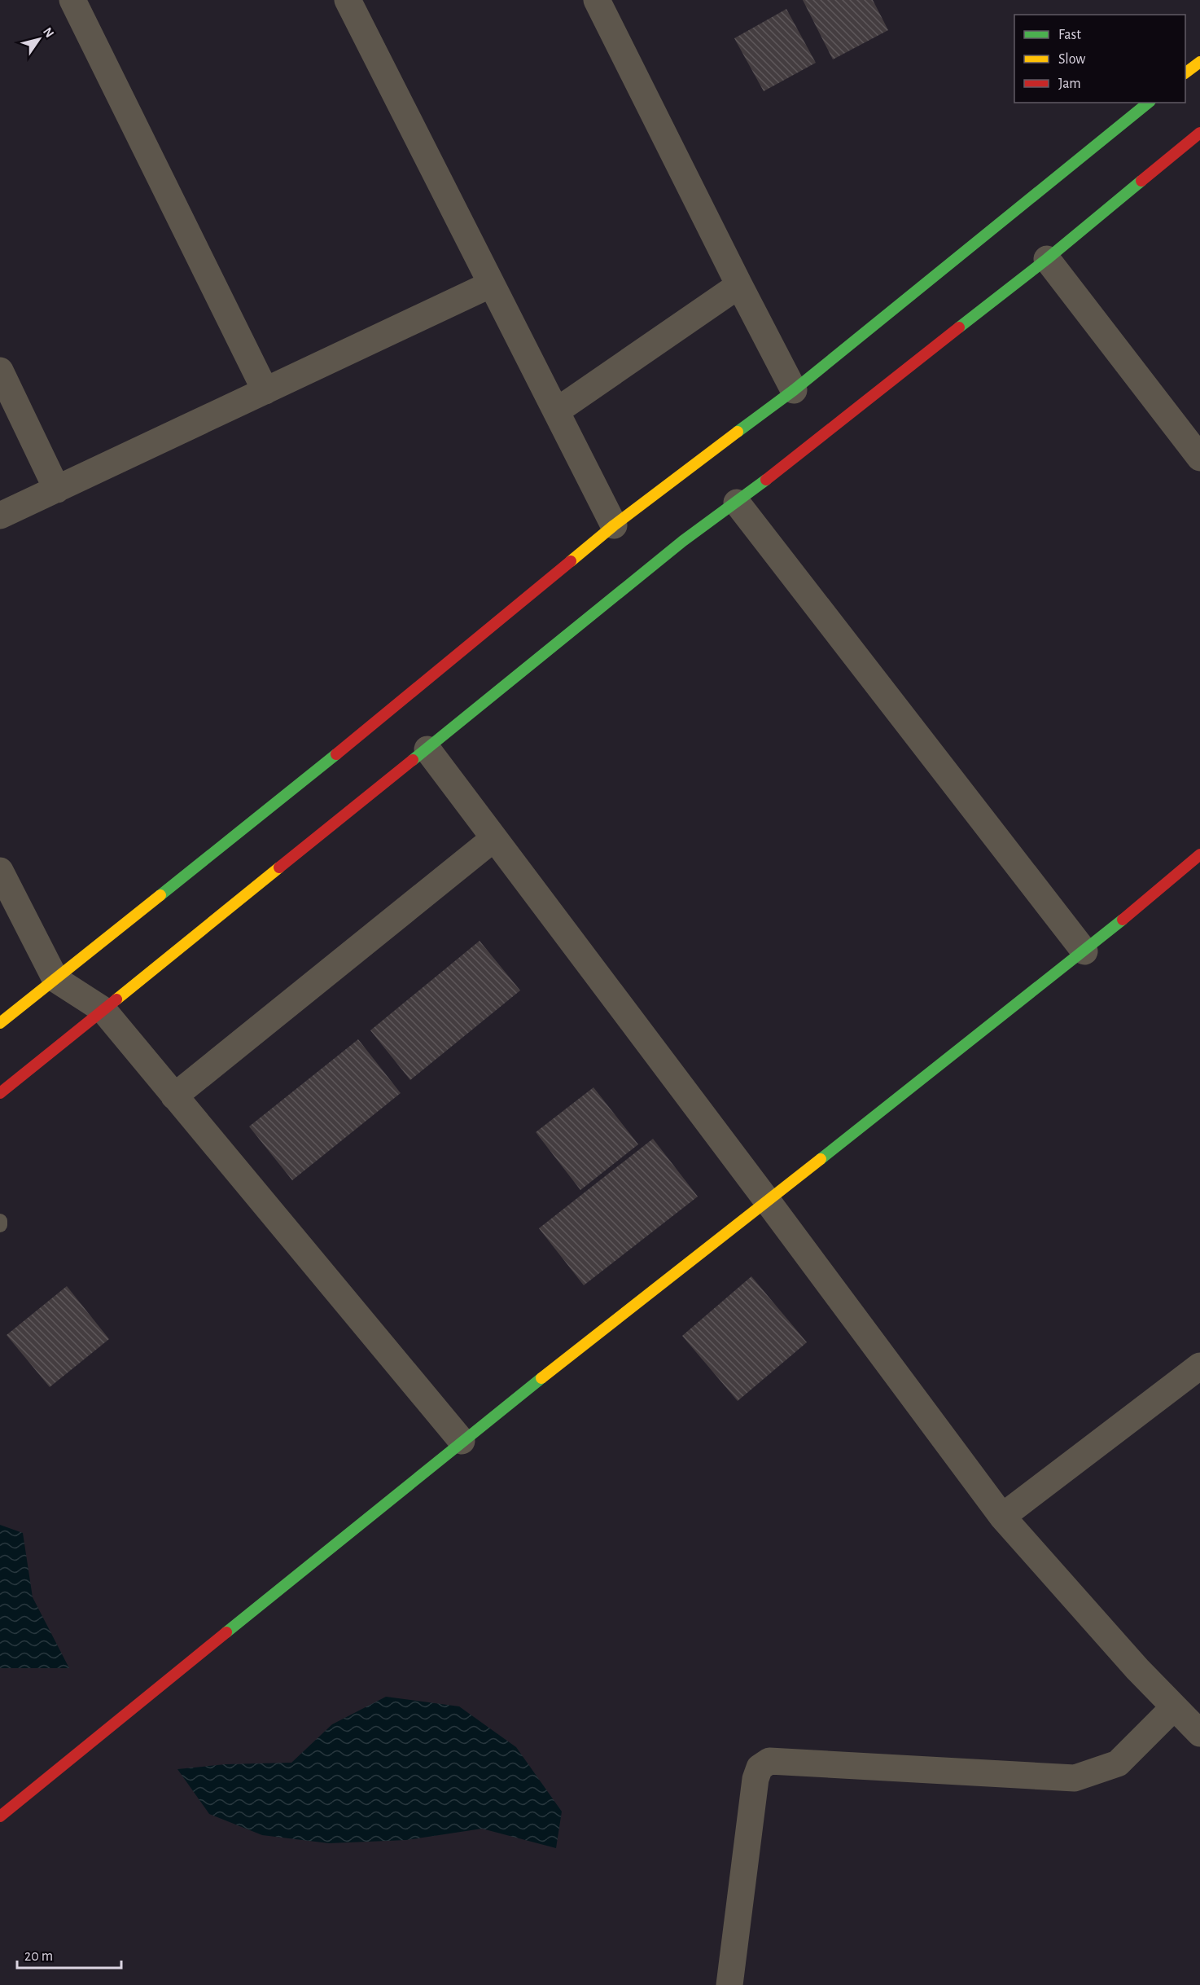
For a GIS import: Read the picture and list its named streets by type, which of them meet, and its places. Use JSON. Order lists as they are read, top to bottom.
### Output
{
  "legend": ["Fast", "Slow", "Jam"],
  "scale_bar": "20 m",
  "north": "top right"
}
